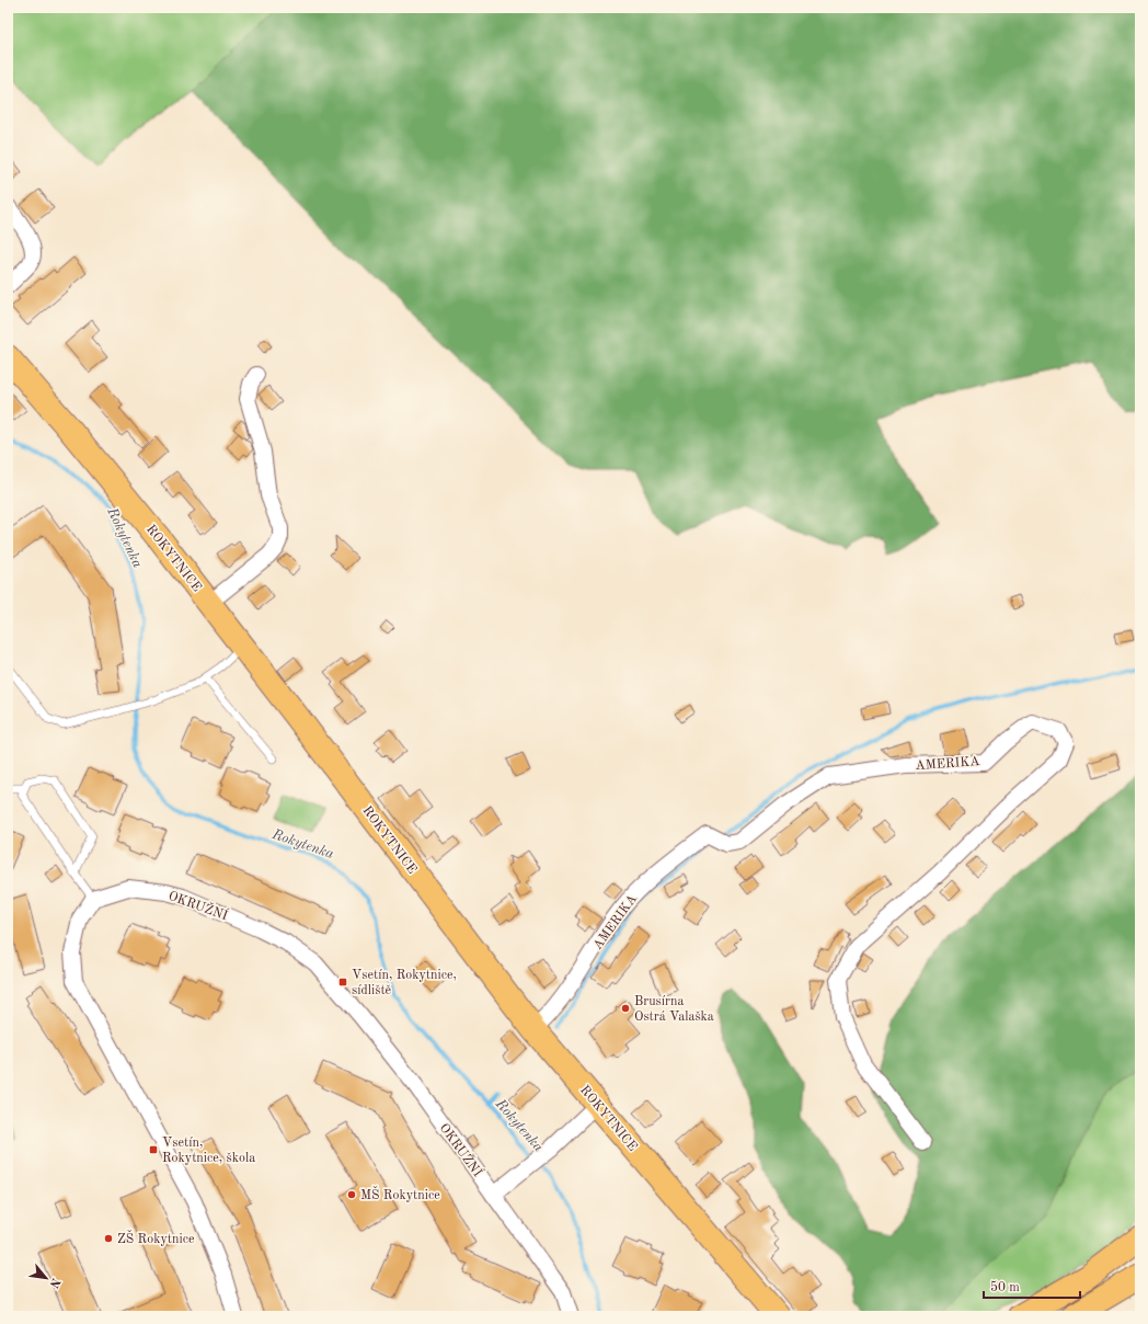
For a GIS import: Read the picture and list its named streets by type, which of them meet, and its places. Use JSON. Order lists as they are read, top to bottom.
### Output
{
  "streets": {
    "main road": ["ROKYTNICE"],
    "street": ["AMERIKA", "OKRUŽNÍ"]
  },
  "crossings": [
    ["ROKYTNICE", "AMERIKA"]
  ],
  "water": ["Rokytenka"],
  "places": {
    "transit": ["Vsetín, Rokytnice, sídliště", "Vsetín, Rokytnice, škola"],
    "other": ["Brusírna Ostrá Valaška", "MŠ Rokytnice", "ZŠ Rokytnice"]
  },
  "scale_bar": "50 m",
  "north": "bottom right"
}
